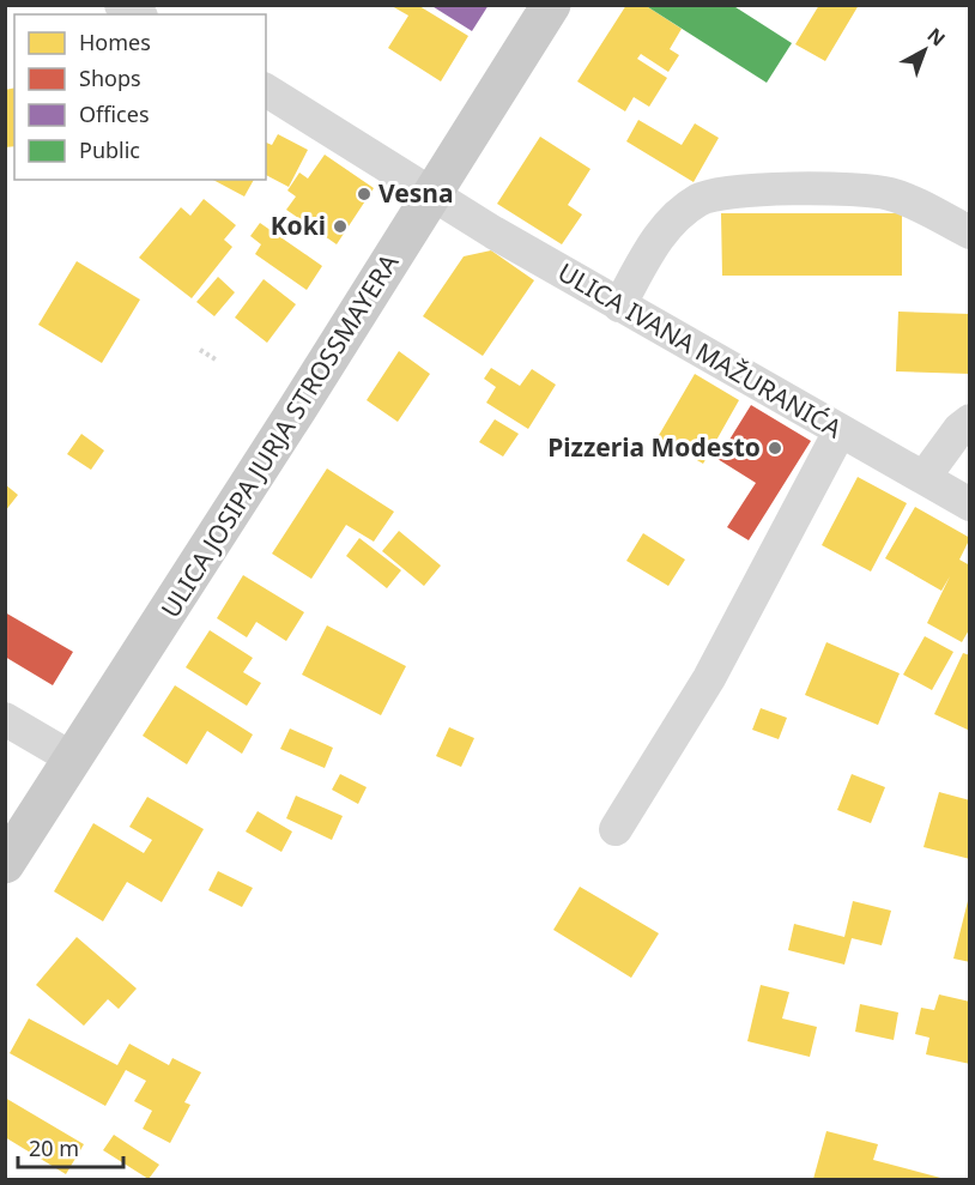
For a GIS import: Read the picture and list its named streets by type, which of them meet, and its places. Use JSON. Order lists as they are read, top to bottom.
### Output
{
  "streets": {
    "main road": ["ULICA JOSIPA JURJA STROSSMAYERA"],
    "street": ["ULICA IVANA MAŽURANIĆA"]
  },
  "crossings": [
    ["ULICA IVANA MAŽURANIĆA", "ULICA JOSIPA JURJA STROSSMAYERA"]
  ],
  "places": ["Vesna", "Koki", "Pizzeria Modesto"],
  "legend": [
    "Homes",
    "Shops",
    "Offices",
    "Public"
  ],
  "scale_bar": "20 m",
  "north": "top right"
}
